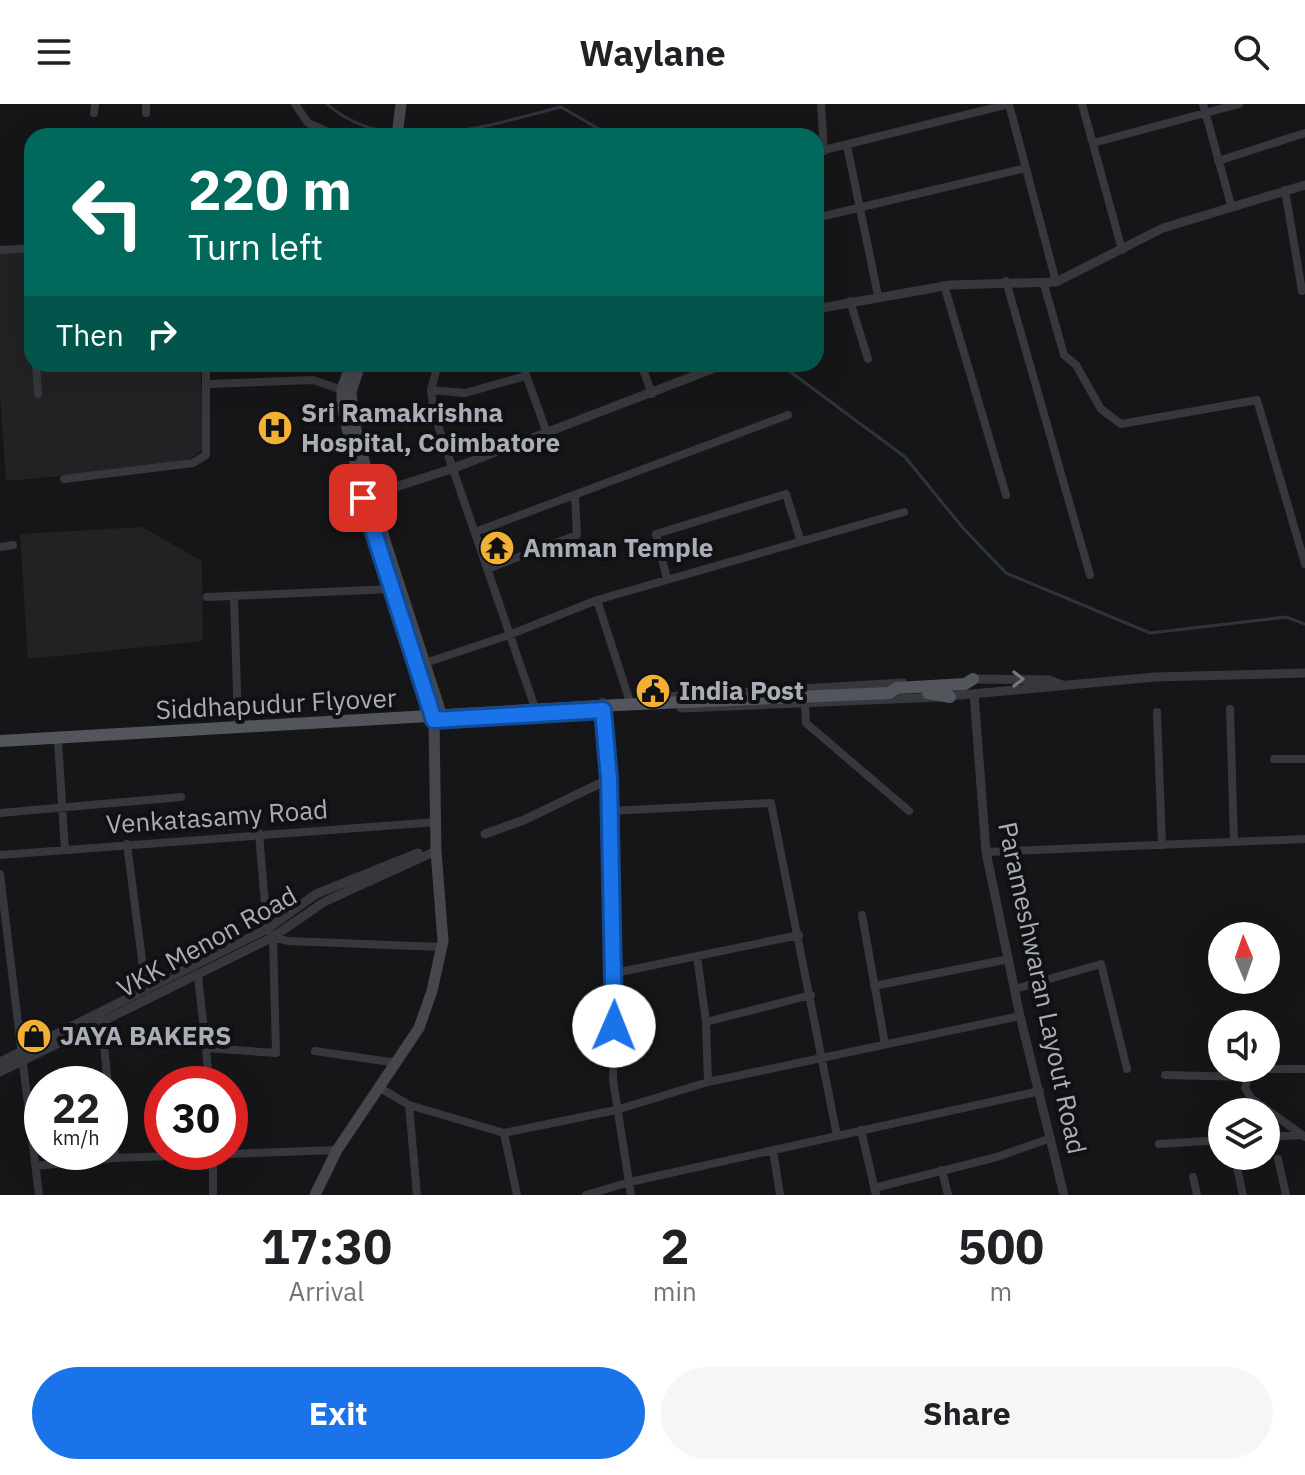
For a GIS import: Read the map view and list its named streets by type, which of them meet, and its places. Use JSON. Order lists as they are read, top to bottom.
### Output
{
  "streets": {
    "main road": ["Siddhapudur Flyover"],
    "street": ["Venkatasamy Road", "VKK Menon Road", "Parameshwaran Layout Road"]
  },
  "places": {
    "hospital": ["Sri Ramakrishna Hospital, Coimbatore"],
    "temple": ["Amman Temple"],
    "public building": ["India Post"],
    "shop": ["JAYA BAKERS"]
  },
  "north": "top",
  "page": {
    "header": "Waylane",
    "turn": ["220 m", "Turn left"],
    "then": "Then",
    "speed": "22 km/h",
    "limit": "30",
    "eta": [
      "17:30",
      "Arrival",
      "2",
      "min",
      "500",
      "m"
    ],
    "buttons": ["Exit", "Share"]
  }
}
